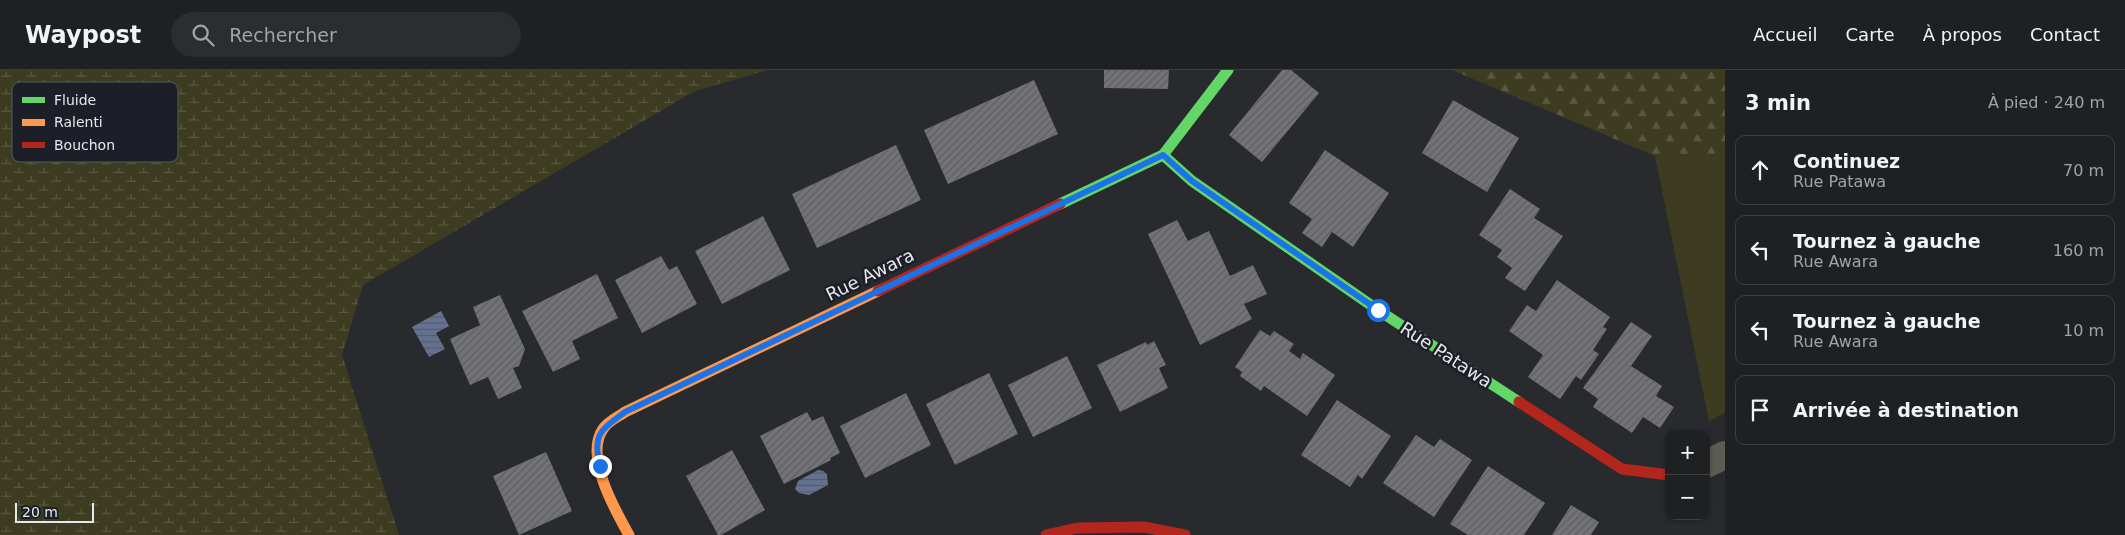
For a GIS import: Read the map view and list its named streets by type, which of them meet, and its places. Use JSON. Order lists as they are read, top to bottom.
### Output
{
  "streets": {
    "street": ["Rue Awara", "Rue Patawa"]
  },
  "crossings": [
    ["Rue Awara", "Rue Patawa"]
  ],
  "legend": ["Fluide", "Ralenti", "Bouchon"],
  "scale_bar": "20 m",
  "page": {
    "header": "Waypost",
    "search": "Rechercher",
    "nav": [
      "Accueil",
      "Carte",
      "À propos",
      "Contact"
    ],
    "heading": ["3 min", "À pied · 240 m"],
    "list": [
      ["Continuez", "Rue Patawa", "70 m"],
      ["Tournez à gauche", "Rue Awara", "160 m"],
      ["Tournez à gauche", "Rue Awara", "10 m"],
      "Arrivée à destination"
    ],
    "map_buttons": ["+", "−"],
    "scale": "20 m"
  }
}
